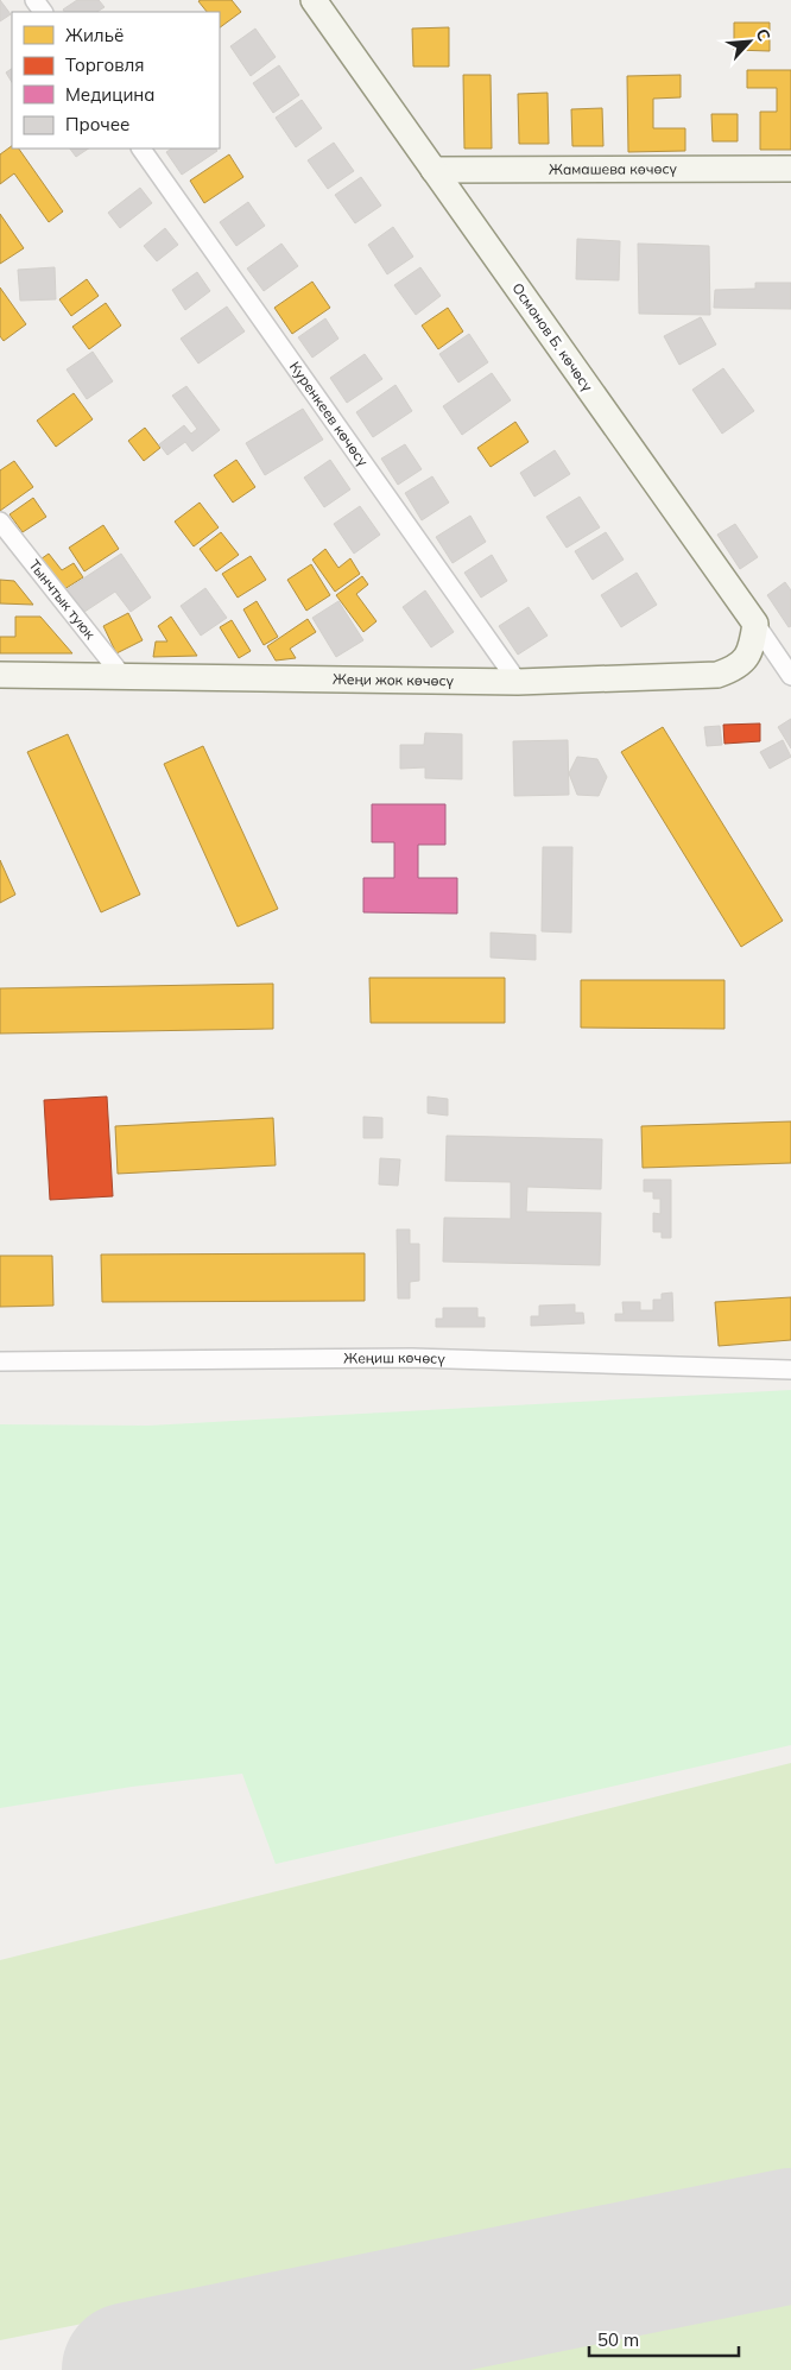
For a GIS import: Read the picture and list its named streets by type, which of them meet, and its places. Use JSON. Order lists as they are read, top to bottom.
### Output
{
  "streets": {
    "main road": ["Жамашева көчөсү", "Осмонов Б. көчөсү", "Жеңи жок көчөсү"],
    "street": ["Куренкеев көчөсү", "Тынчтык туюк", "Жеңиш көчөсү"]
  },
  "crossings": [
    ["Жамашева көчөсү", "Осмонов Б. көчөсү"],
    ["Осмонов Б. көчөсү", "Жеңи жок көчөсү"],
    ["Куренкеев көчөсү", "Жеңи жок көчөсү"],
    ["Тынчтык туюк", "Жеңи жок көчөсү"]
  ],
  "legend": [
    "Жильё",
    "Торговля",
    "Медицина",
    "Прочее"
  ],
  "scale_bar": "50 m",
  "north": "top right"
}
